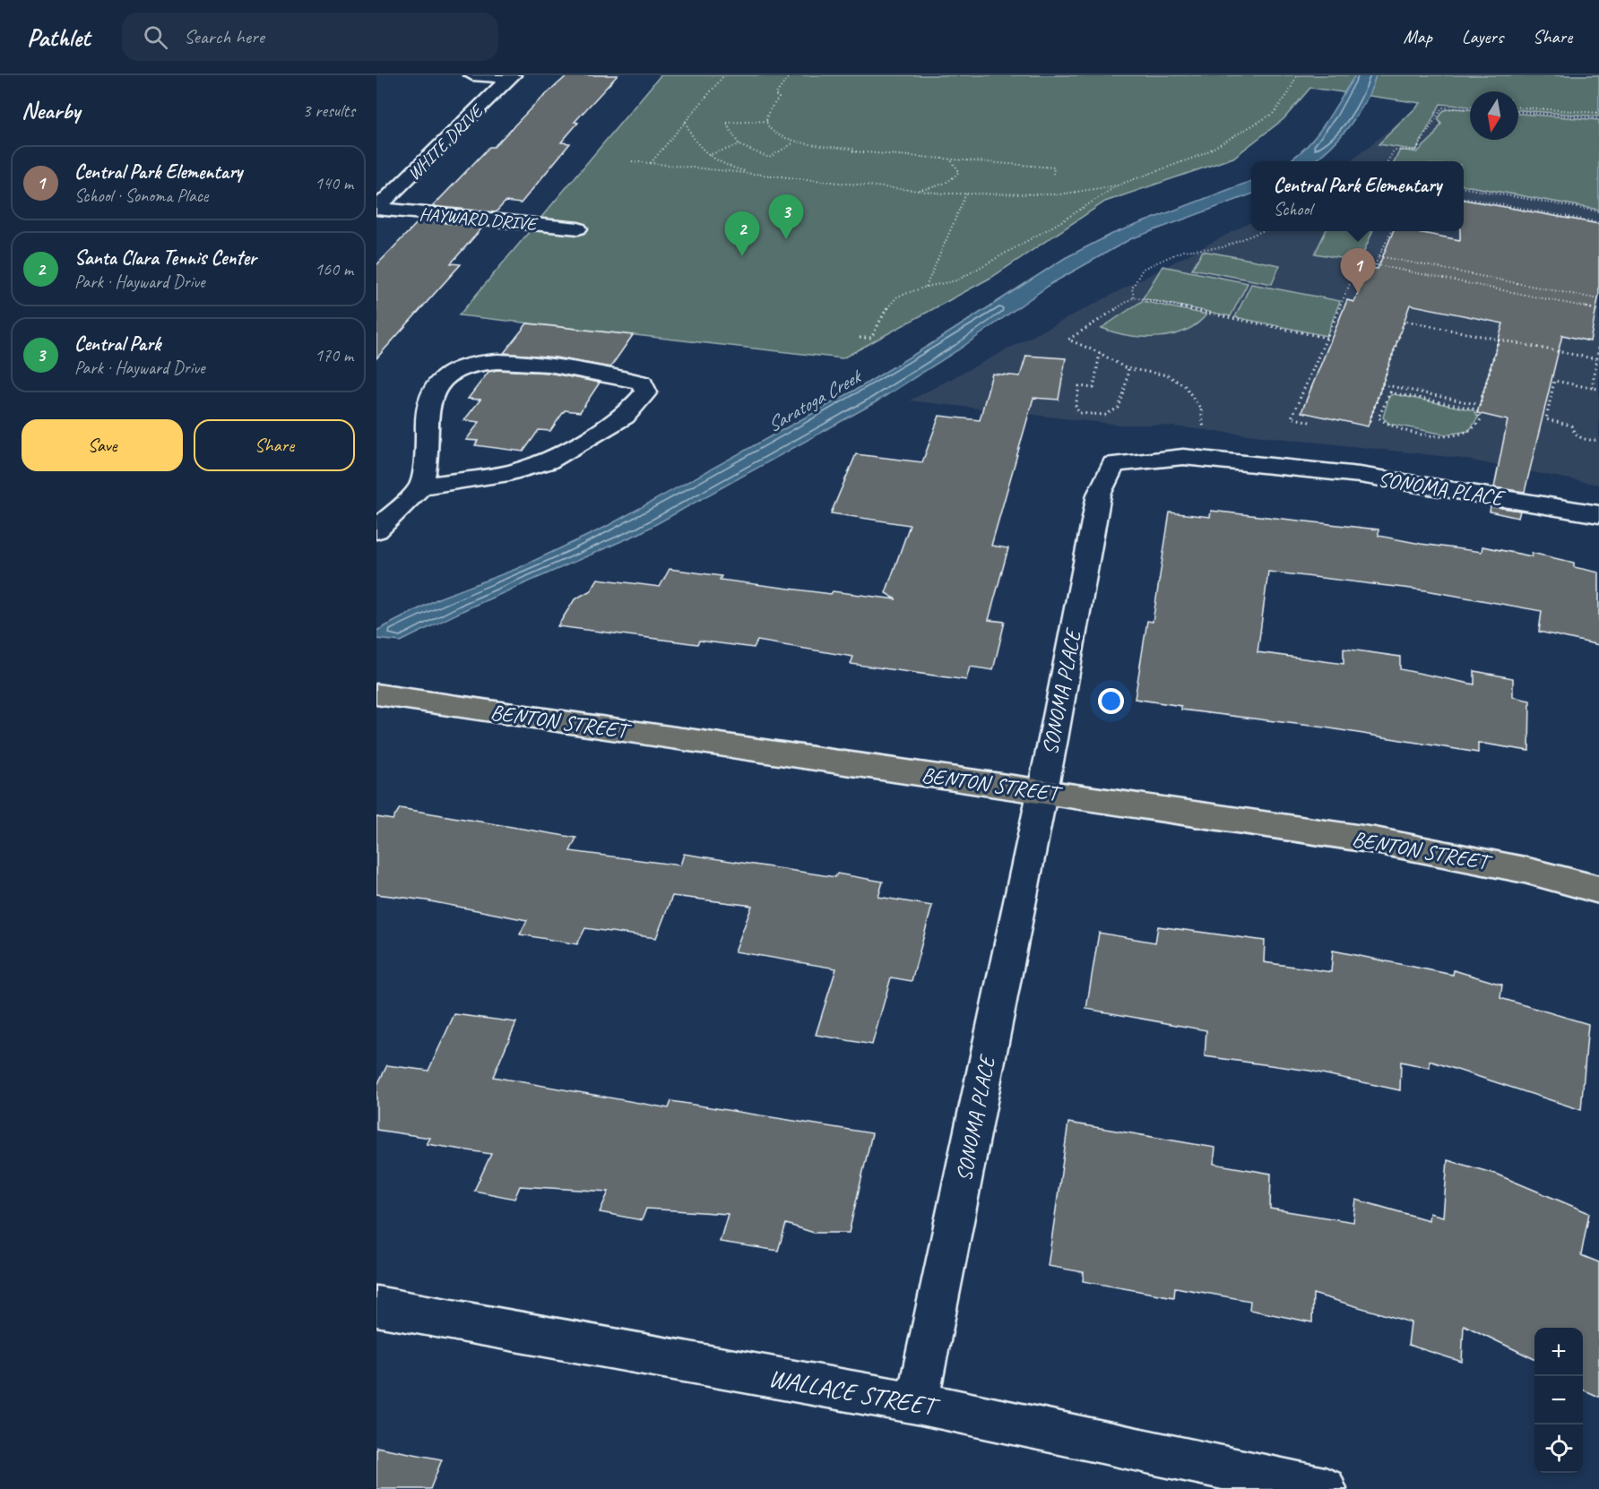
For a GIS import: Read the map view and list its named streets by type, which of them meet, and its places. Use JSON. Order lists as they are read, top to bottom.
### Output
{
  "streets": {
    "main road": ["BENTON STREET"],
    "street": [
      "WHITE DRIVE",
      "HAYWARD DRIVE",
      "SONOMA PLACE",
      "WALLACE STREET"
    ]
  },
  "crossings": [
    ["WHITE DRIVE", "HAYWARD DRIVE"],
    ["SONOMA PLACE", "BENTON STREET"],
    ["SONOMA PLACE", "WALLACE STREET"]
  ],
  "water": ["Saratoga Creek"],
  "north": "bottom",
  "page": {
    "header": "Pathlet",
    "search": "Search here",
    "nav": ["Map", "Layers", "Share"],
    "heading": ["Nearby", "3 results"],
    "list": [
      {
        "mark": "1",
        "name": "Central Park Elementary",
        "note": "School · Sonoma Place",
        "value": "140 m"
      },
      {
        "mark": "2",
        "name": "Santa Clara Tennis Center",
        "note": "Park · Hayward Drive",
        "value": "160 m"
      },
      {
        "mark": "3",
        "name": "Central Park",
        "note": "Park · Hayward Drive",
        "value": "170 m"
      }
    ],
    "popup": ["Central Park Elementary", "School"],
    "pins": ["3", "2", "1"],
    "buttons": ["Save", "Share"],
    "map_buttons": ["+", "−"]
  }
}
